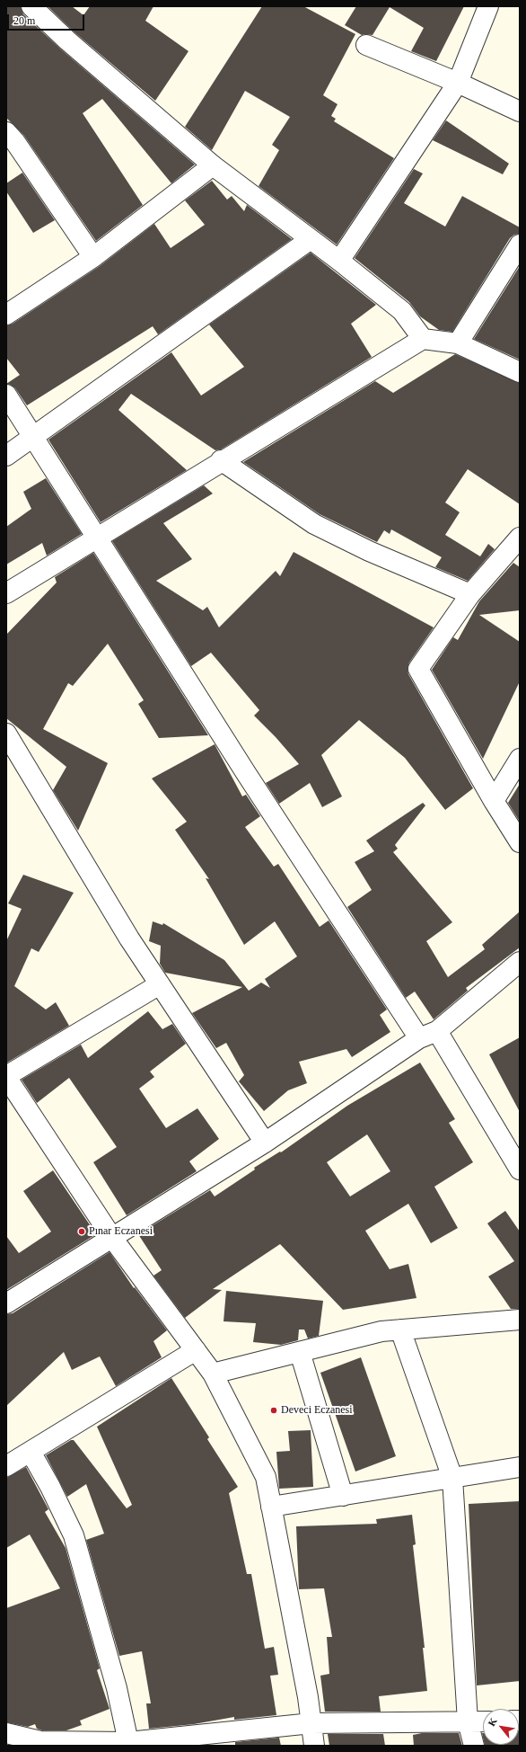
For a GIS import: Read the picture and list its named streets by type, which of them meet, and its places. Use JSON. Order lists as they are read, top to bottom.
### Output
{
  "places": ["Pınar Eczanesi", "Deveci Eczanesi"],
  "scale_bar": "20 m",
  "north": "top left"
}
